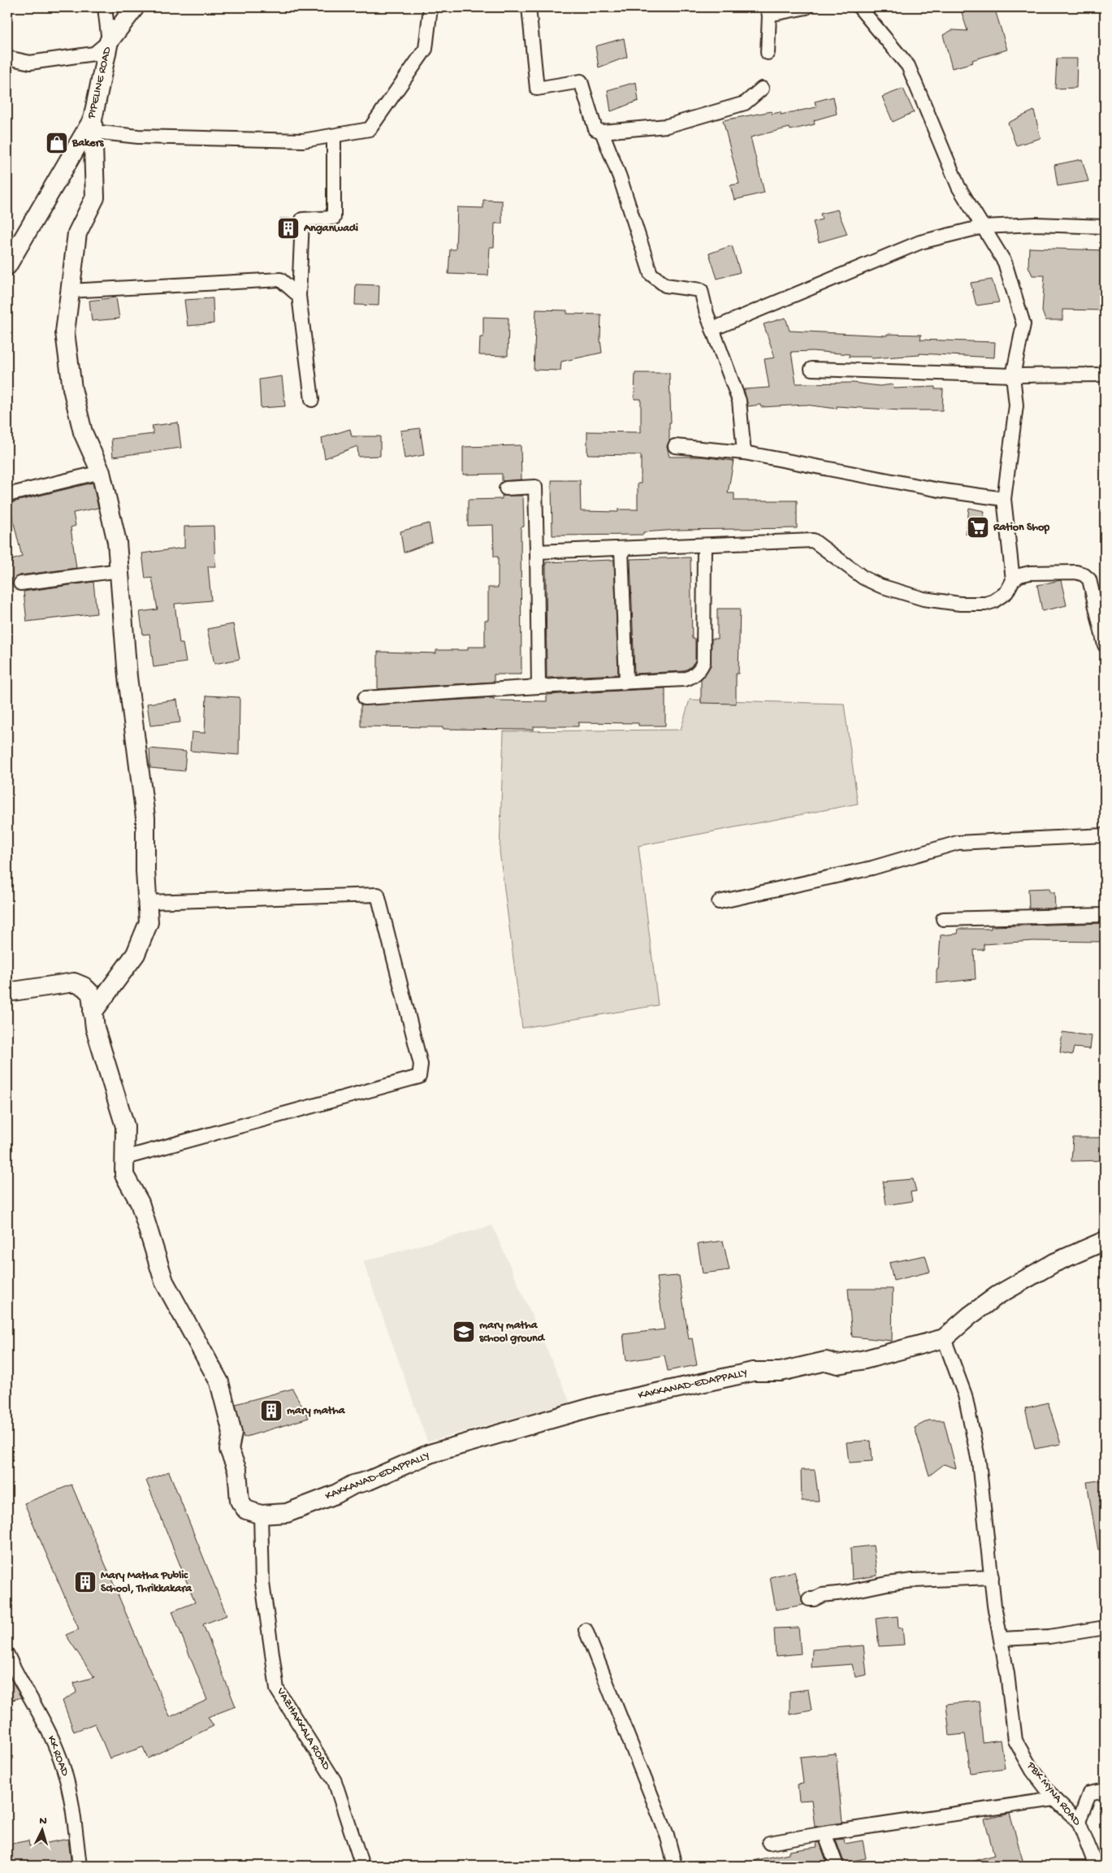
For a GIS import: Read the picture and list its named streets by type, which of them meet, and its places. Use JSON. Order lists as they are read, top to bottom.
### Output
{
  "streets": {
    "street": [
      "PIPELINE ROAD",
      "KAKKANAD-EDAPPALLY",
      "VAZHAKKALA ROAD",
      "KK ROAD",
      "PBK MYNA ROAD"
    ]
  },
  "crossings": [
    ["KAKKANAD-EDAPPALLY", "VAZHAKKALA ROAD"],
    ["KAKKANAD-EDAPPALLY", "PBK MYNA ROAD"]
  ],
  "places": {
    "shop": ["Bakers"],
    "building": ["Anganwadi", "mary matha", "Mary Matha Public School, Thrikkakara"],
    "supermarket": ["Ration Shop"],
    "school or university": ["mary matha school ground"]
  },
  "north": "top"
}
